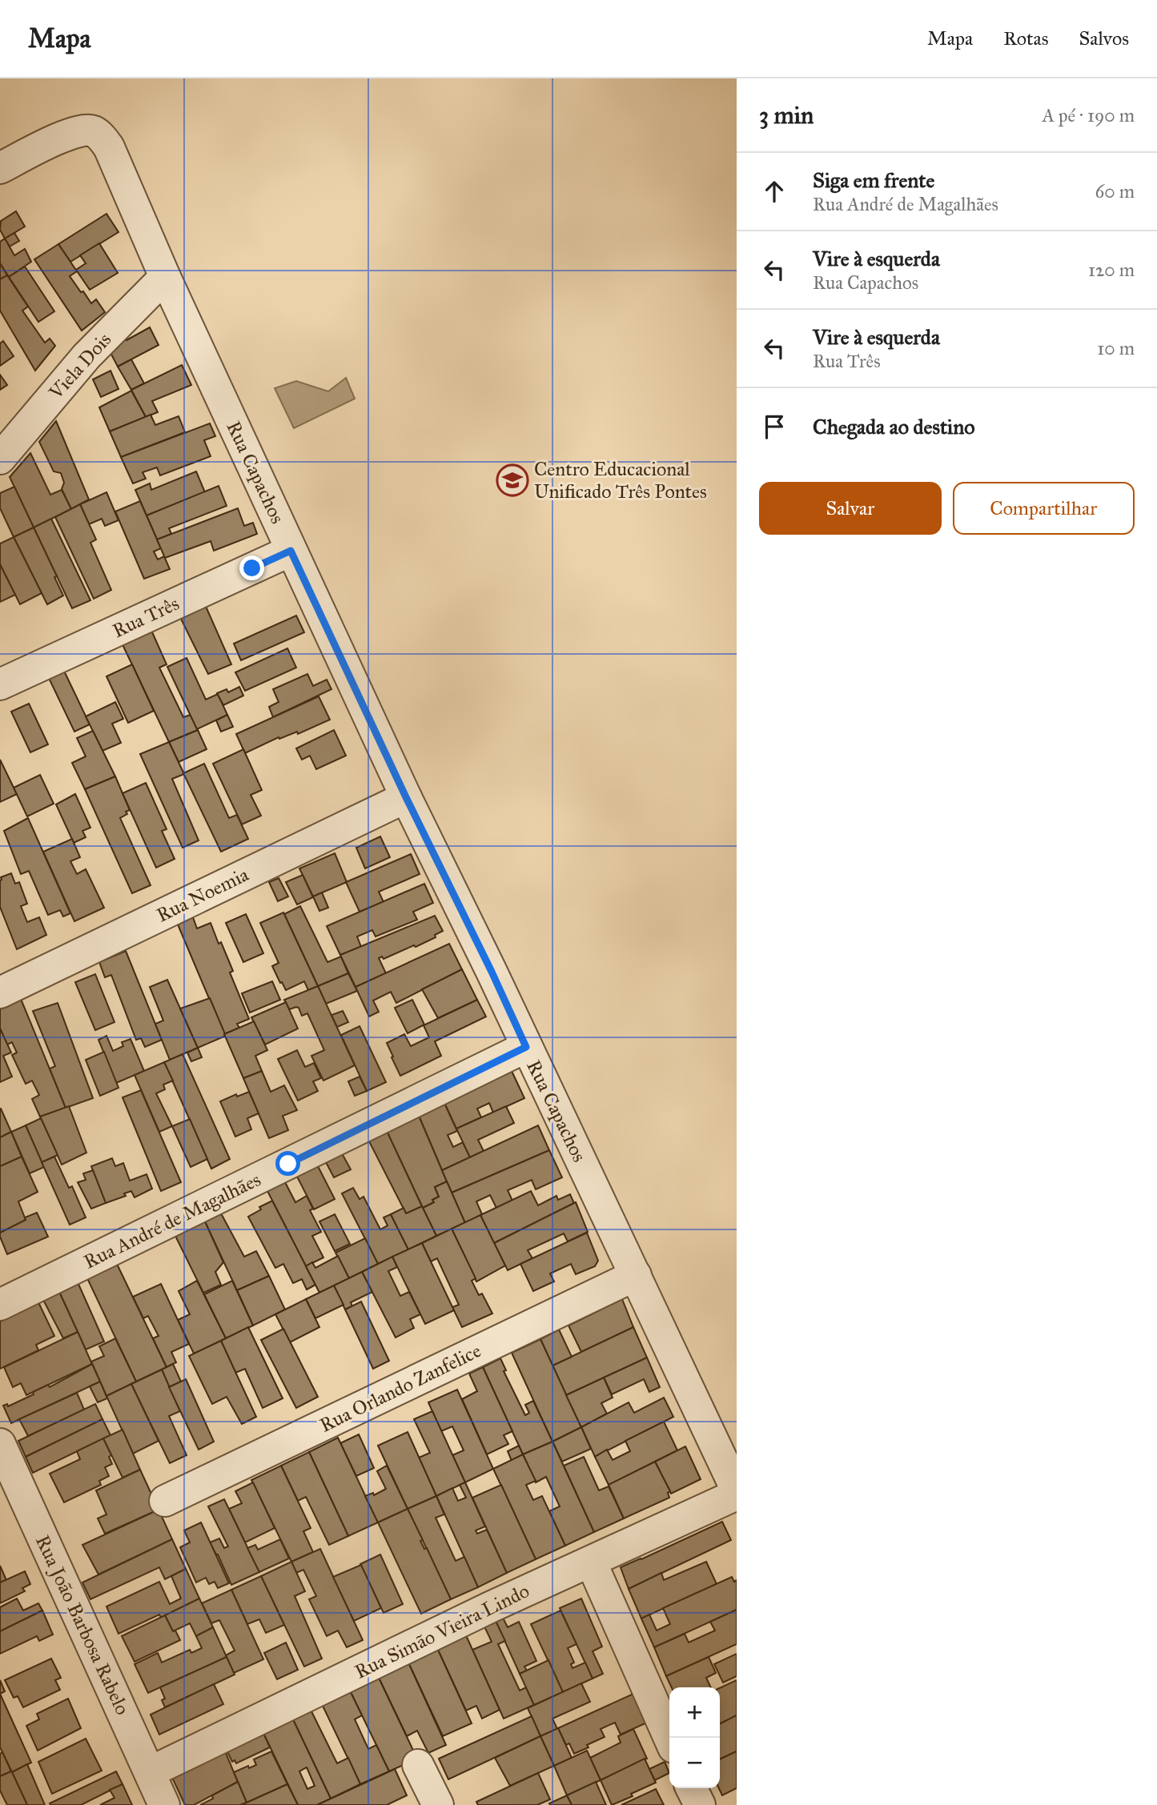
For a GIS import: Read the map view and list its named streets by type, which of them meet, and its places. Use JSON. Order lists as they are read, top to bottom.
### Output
{
  "streets": {
    "street": [
      "Viela Dois",
      "Rua Capachos",
      "Rua Três",
      "Rua Noemia",
      "Rua André de Magalhães",
      "Rua Orlando Zanfelice",
      "Rua João Barbosa Rabelo",
      "Rua Simão Vieira Lindo"
    ]
  },
  "crossings": [
    ["Viela Dois", "Rua Capachos"],
    ["Rua Capachos", "Rua Três"],
    ["Rua Capachos", "Rua Noemia"],
    ["Rua Capachos", "Rua André de Magalhães"],
    ["Rua Capachos", "Rua Orlando Zanfelice"],
    ["Rua João Barbosa Rabelo", "Rua Simão Vieira Lindo"]
  ],
  "places": {
    "school or university": ["Centro Educacional Unificado Três Pontes"]
  },
  "page": {
    "header": "Mapa",
    "nav": ["Mapa", "Rotas", "Salvos"],
    "heading": ["3 min", "A pé · 190 m"],
    "list": [
      ["Siga em frente", "Rua André de Magalhães", "60 m"],
      ["Vire à esquerda", "Rua Capachos", "120 m"],
      ["Vire à esquerda", "Rua Três", "10 m"],
      "Chegada ao destino"
    ],
    "buttons": ["Salvar", "Compartilhar"],
    "map_buttons": ["+", "−"]
  }
}
